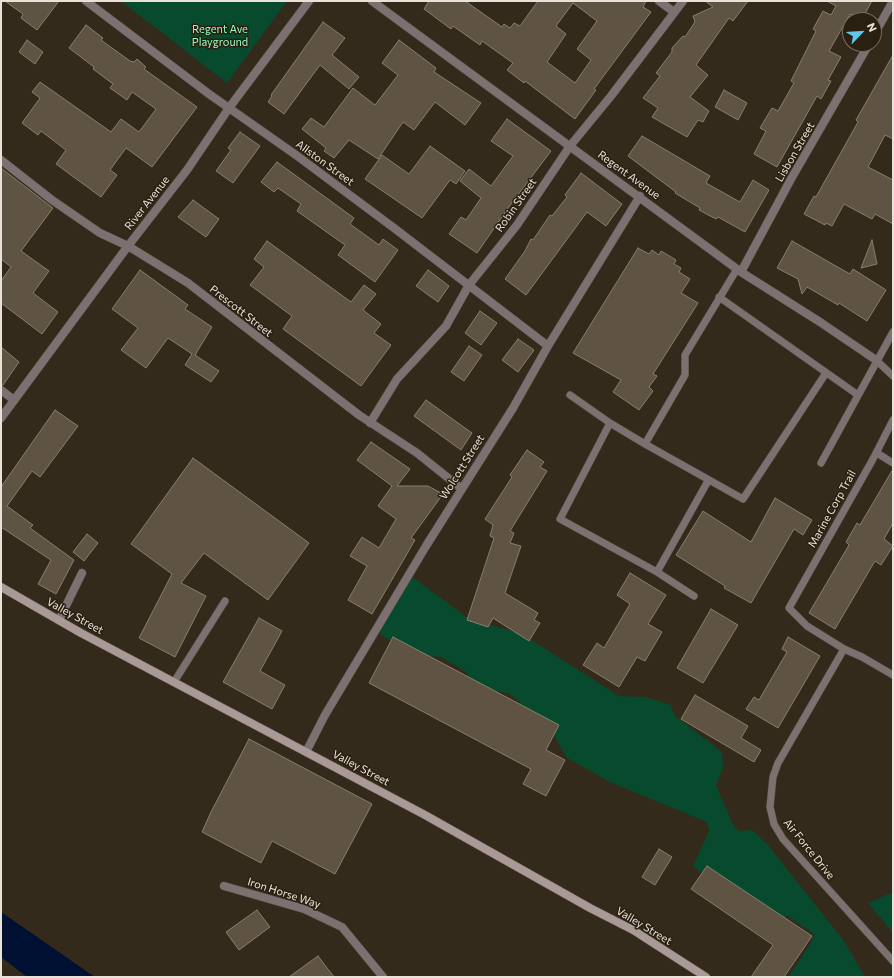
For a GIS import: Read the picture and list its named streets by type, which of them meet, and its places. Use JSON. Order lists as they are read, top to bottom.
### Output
{
  "streets": {
    "main road": ["Valley Street"],
    "street": [
      "Lisbon Street",
      "Allston Street",
      "Regent Avenue",
      "River Avenue",
      "Robin Street",
      "Prescott Street",
      "Wolcott Street",
      "Iron Horse Way"
    ],
    "lane": ["Marine Corp Trail", "Air Force Drive"]
  },
  "crossings": [
    ["Lisbon Street", "Regent Avenue"],
    ["Allston Street", "River Avenue"],
    ["Allston Street", "Robin Street"],
    ["Allston Street", "Wolcott Street"],
    ["Regent Avenue", "Robin Street"],
    ["Regent Avenue", "Wolcott Street"],
    ["River Avenue", "Prescott Street"],
    ["Robin Street", "Prescott Street"],
    ["Prescott Street", "Wolcott Street"],
    ["Wolcott Street", "Valley Street"],
    ["Marine Corp Trail", "Air Force Drive"]
  ],
  "parks": ["Regent Ave Playground"],
  "north": "top right"
}
